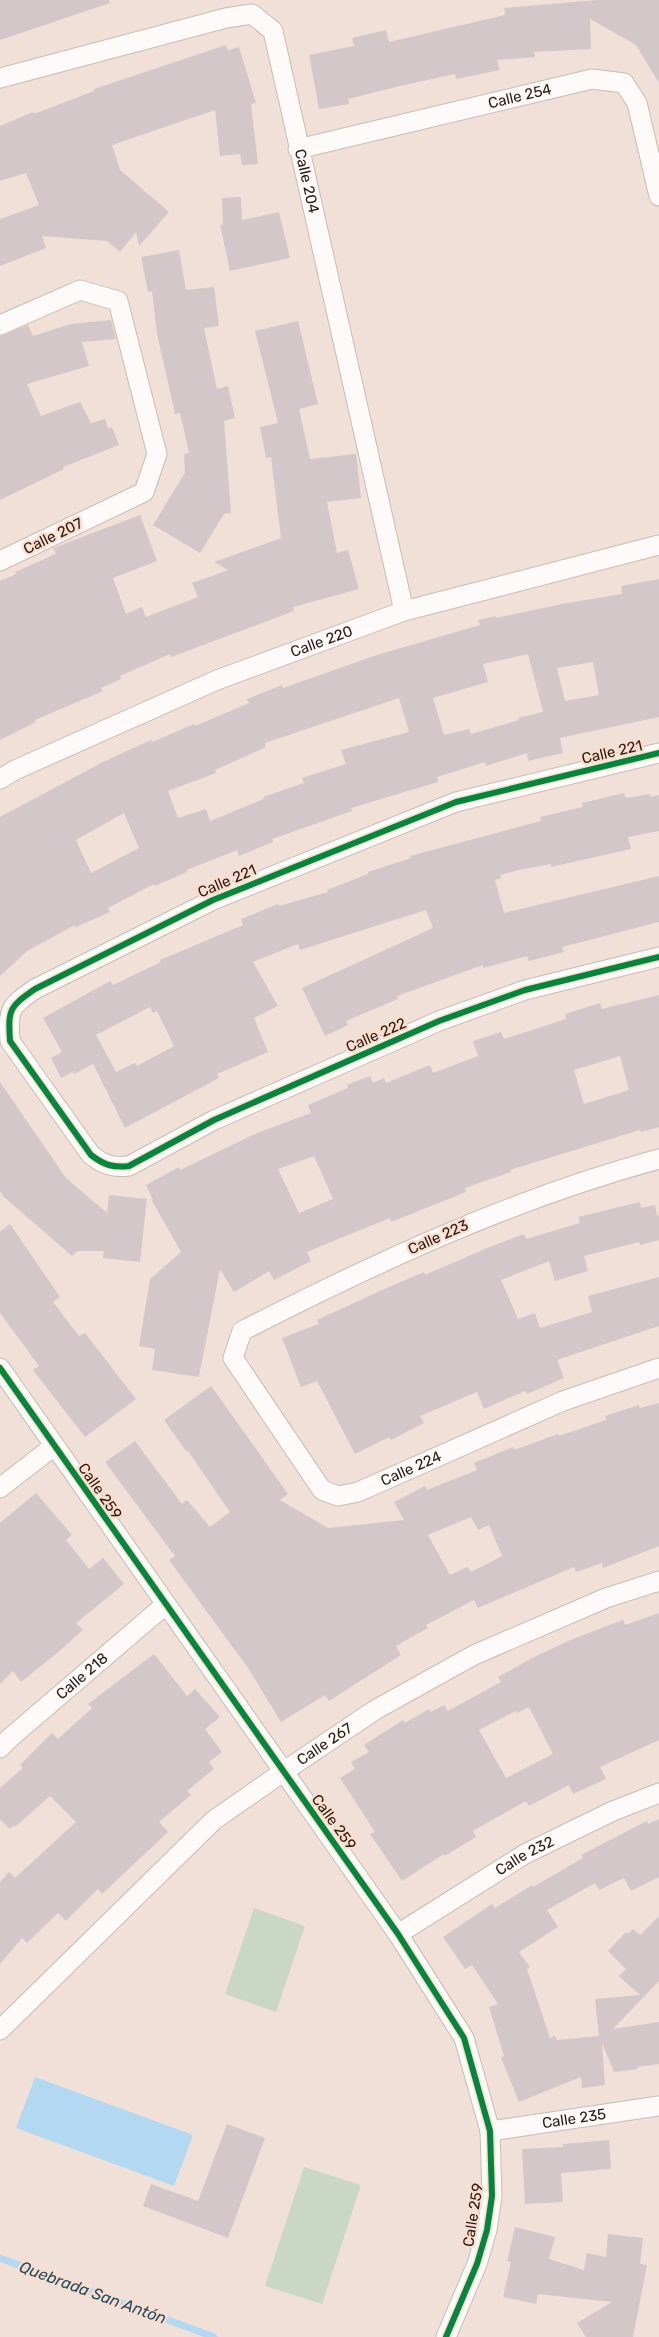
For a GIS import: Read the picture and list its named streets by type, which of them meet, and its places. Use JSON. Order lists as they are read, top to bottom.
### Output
{
  "streets": {
    "street": [
      "Calle 254",
      "Calle 204",
      "Calle 207",
      "Calle 220",
      "Calle 221",
      "Calle 222",
      "Calle 223",
      "Calle 224",
      "Calle 259",
      "Calle 218",
      "Calle 267",
      "Calle 232",
      "Calle 235"
    ]
  },
  "crossings": [
    ["Calle 254", "Calle 204"],
    ["Calle 204", "Calle 220"],
    ["Calle 221", "Calle 222"],
    ["Calle 223", "Calle 224"],
    ["Calle 259", "Calle 218"],
    ["Calle 259", "Calle 267"],
    ["Calle 259", "Calle 232"],
    ["Calle 259", "Calle 235"]
  ],
  "water": ["Quebrada San Antón"]
}
